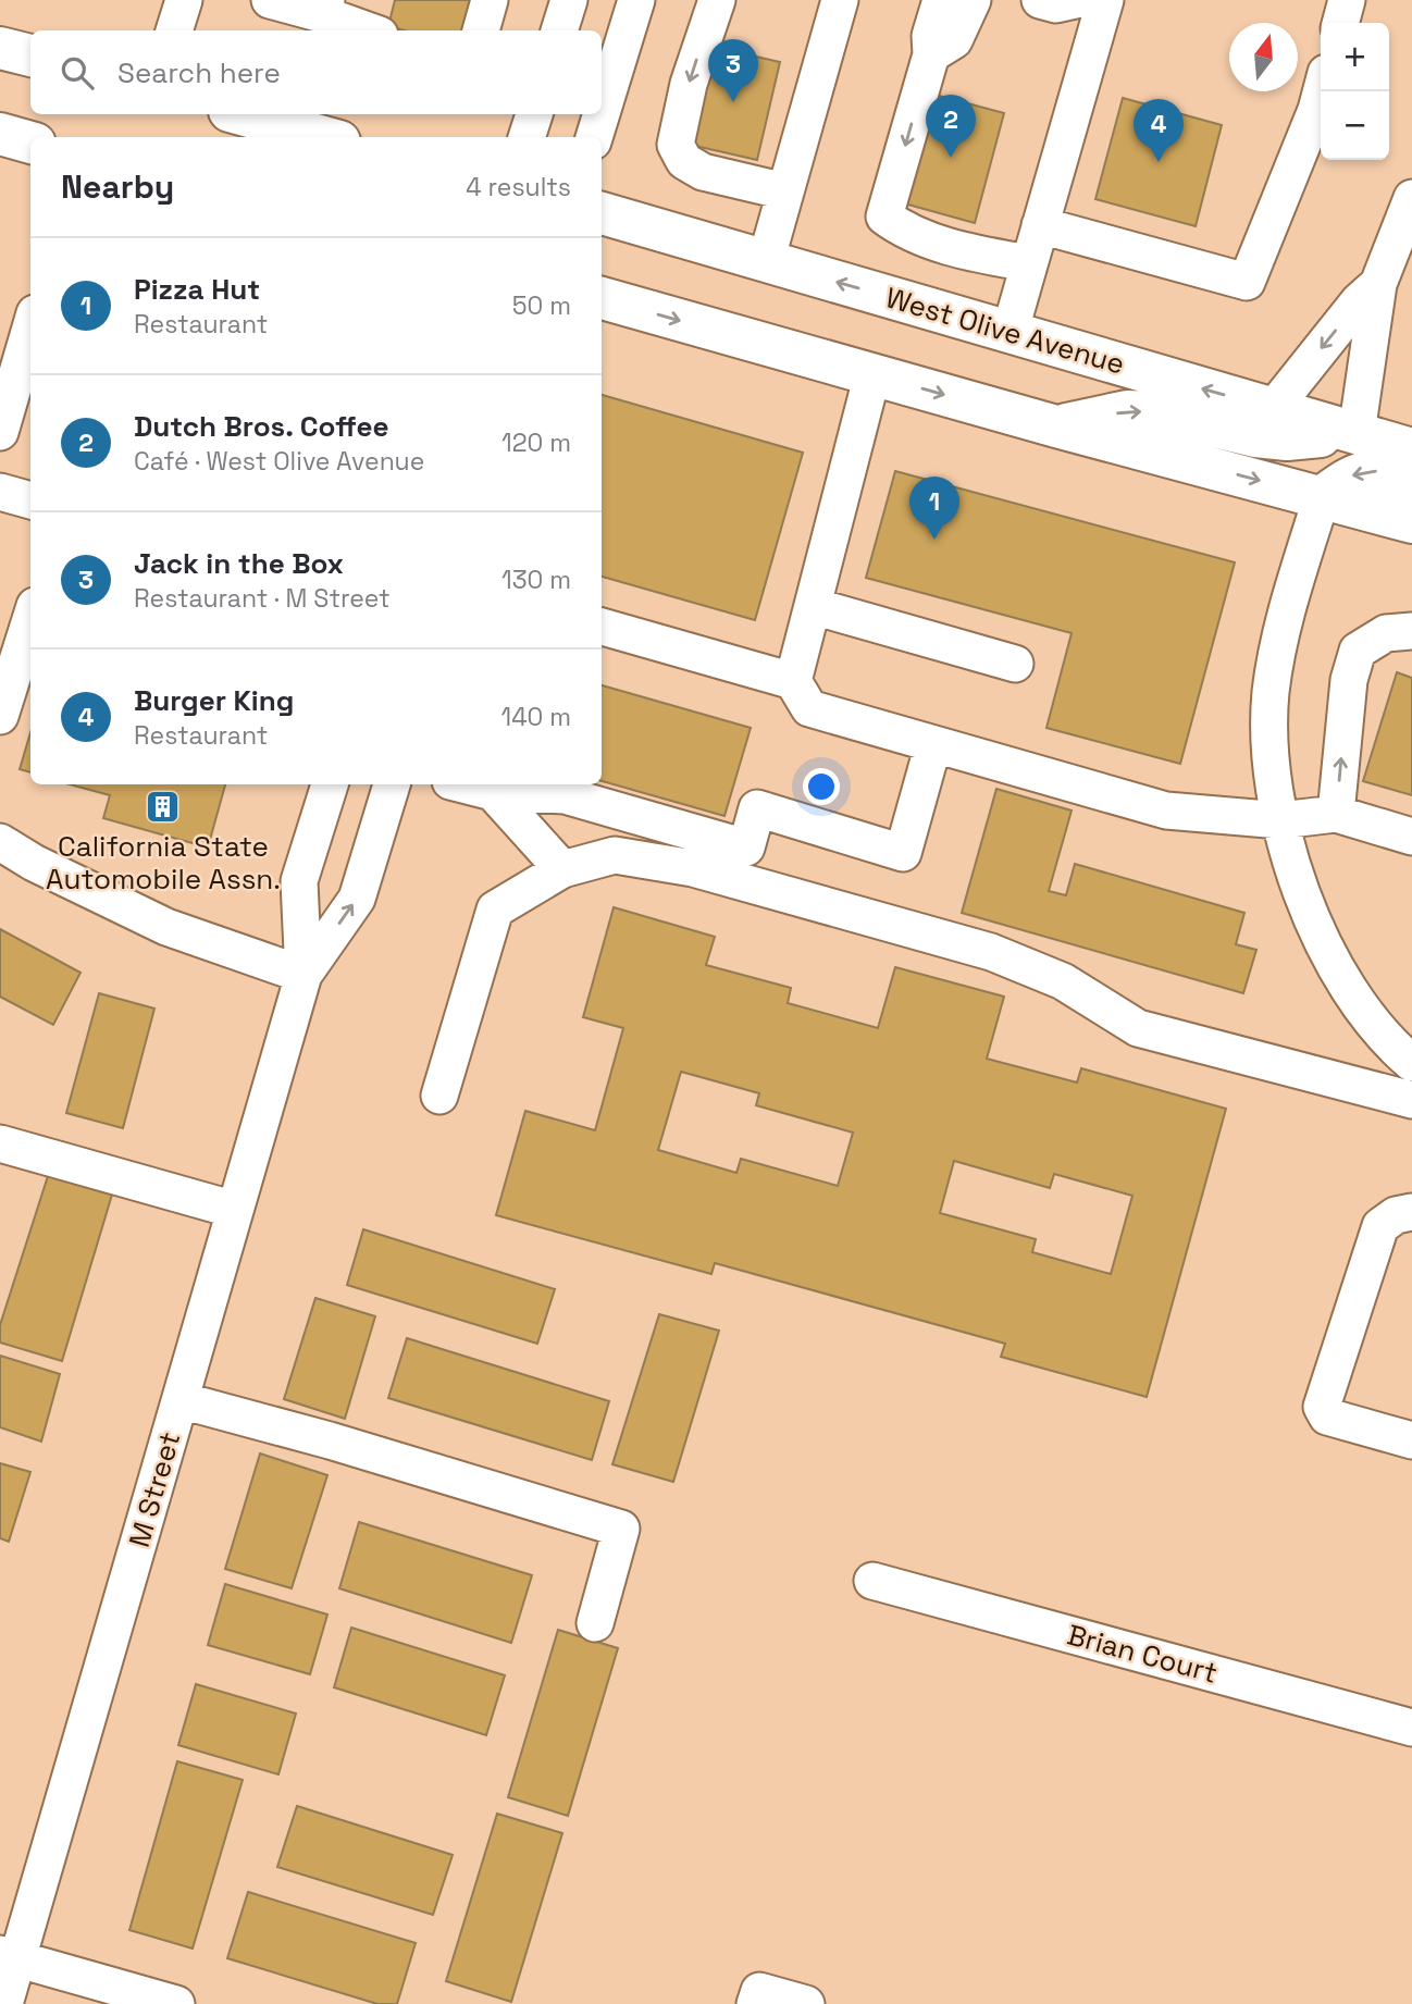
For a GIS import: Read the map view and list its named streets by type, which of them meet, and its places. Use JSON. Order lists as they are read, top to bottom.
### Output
{
  "streets": {
    "main road": ["West Olive Avenue"],
    "street": ["M Street", "Brian Court"]
  },
  "places": {
    "building": ["California State Automobile Assn."]
  },
  "north": "top",
  "page": {
    "map_buttons": ["+", "−"],
    "search": "Search here",
    "pins": [
      "3",
      "2",
      "4",
      "1"
    ],
    "heading": ["Nearby", "4 results"],
    "list": [
      {
        "mark": "1",
        "name": "Pizza Hut",
        "note": "Restaurant",
        "value": "50 m"
      },
      {
        "mark": "2",
        "name": "Dutch Bros. Coffee",
        "note": "Café · West Olive Avenue",
        "value": "120 m"
      },
      {
        "mark": "3",
        "name": "Jack in the Box",
        "note": "Restaurant · M Street",
        "value": "130 m"
      },
      {
        "mark": "4",
        "name": "Burger King",
        "note": "Restaurant",
        "value": "140 m"
      }
    ]
  }
}
